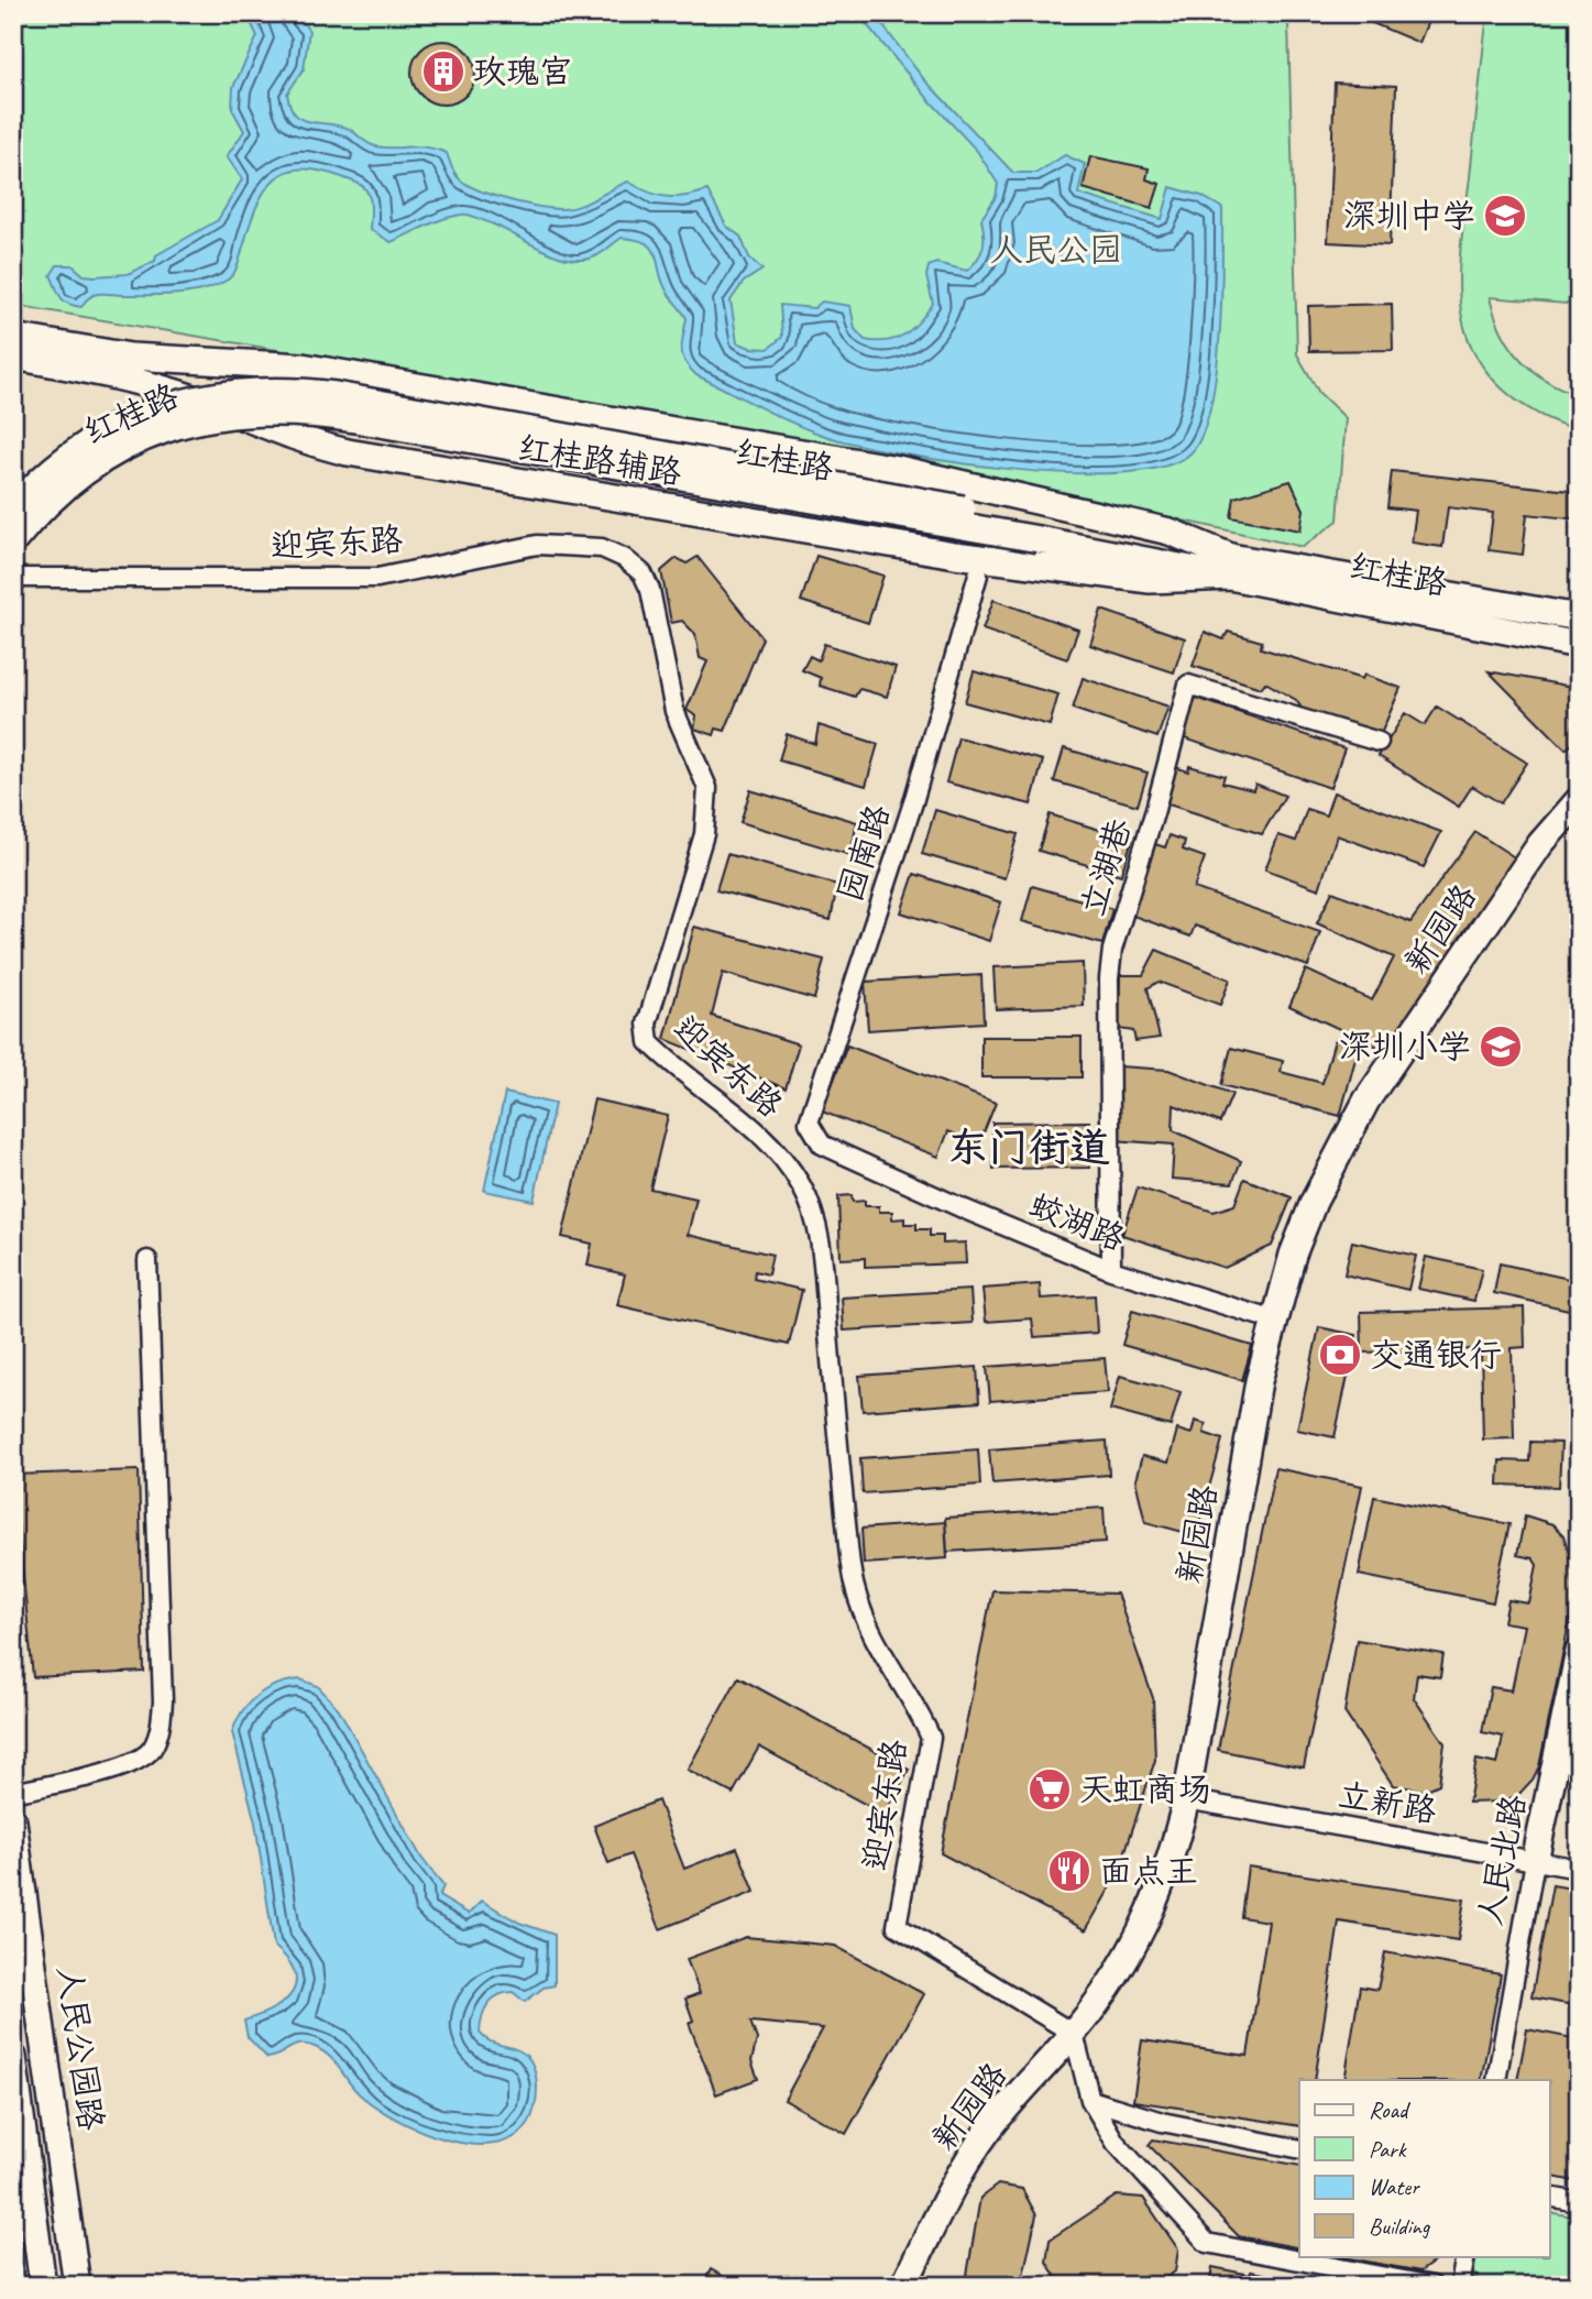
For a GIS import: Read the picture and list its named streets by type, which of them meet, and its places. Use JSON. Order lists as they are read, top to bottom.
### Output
{
  "streets": {
    "main road": [
      "红桂路",
      "红桂路辅路",
      "新园路",
      "人民北路",
      "人民公园路"
    ],
    "street": [
      "迎宾东路",
      "园南路",
      "立湖巷",
      "蛟湖路",
      "立新路"
    ]
  },
  "crossings": [
    ["红桂路", "红桂路辅路"],
    ["迎宾东路", "新园路"],
    ["园南路", "蛟湖路"],
    ["立湖巷", "蛟湖路"],
    ["新园路", "蛟湖路"],
    ["新园路", "立新路"],
    ["立新路", "人民北路"]
  ],
  "districts": ["东门街道"],
  "parks": ["人民公园"],
  "places": {
    "building": ["玫瑰宫"],
    "school or university": ["深圳中学", "深圳小学"],
    "bank": ["交通银行"],
    "supermarket": ["天虹商场"],
    "restaurant": ["面点王"]
  },
  "legend": [
    "Road",
    "Park",
    "Water",
    "Building"
  ]
}
